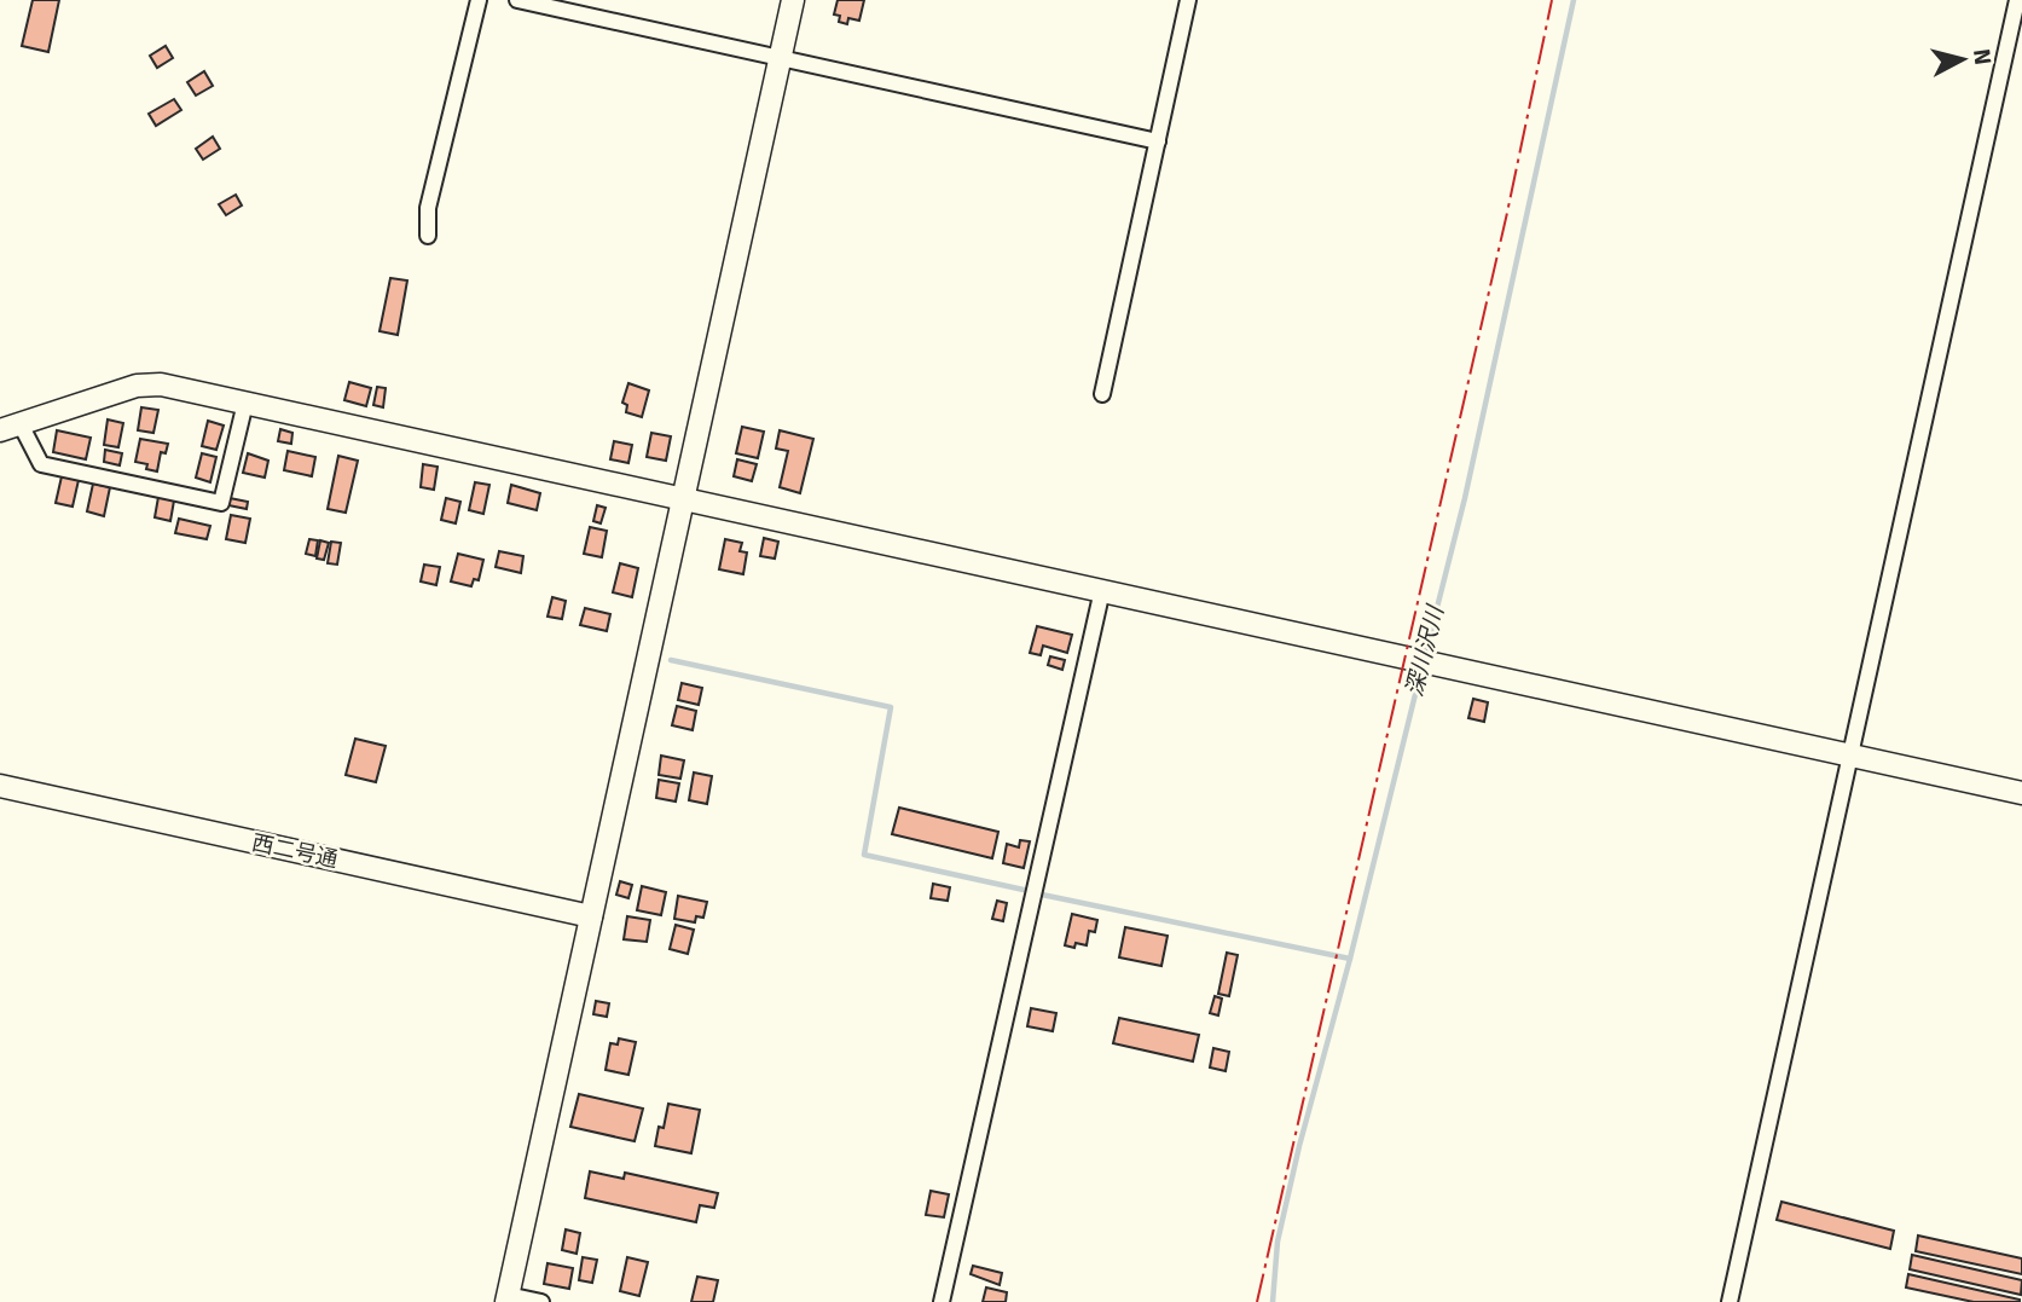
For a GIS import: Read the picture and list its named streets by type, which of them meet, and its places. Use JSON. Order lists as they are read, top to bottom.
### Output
{
  "streets": {
    "street": ["西二号通"]
  },
  "water": ["深川沢川"],
  "north": "right"
}
